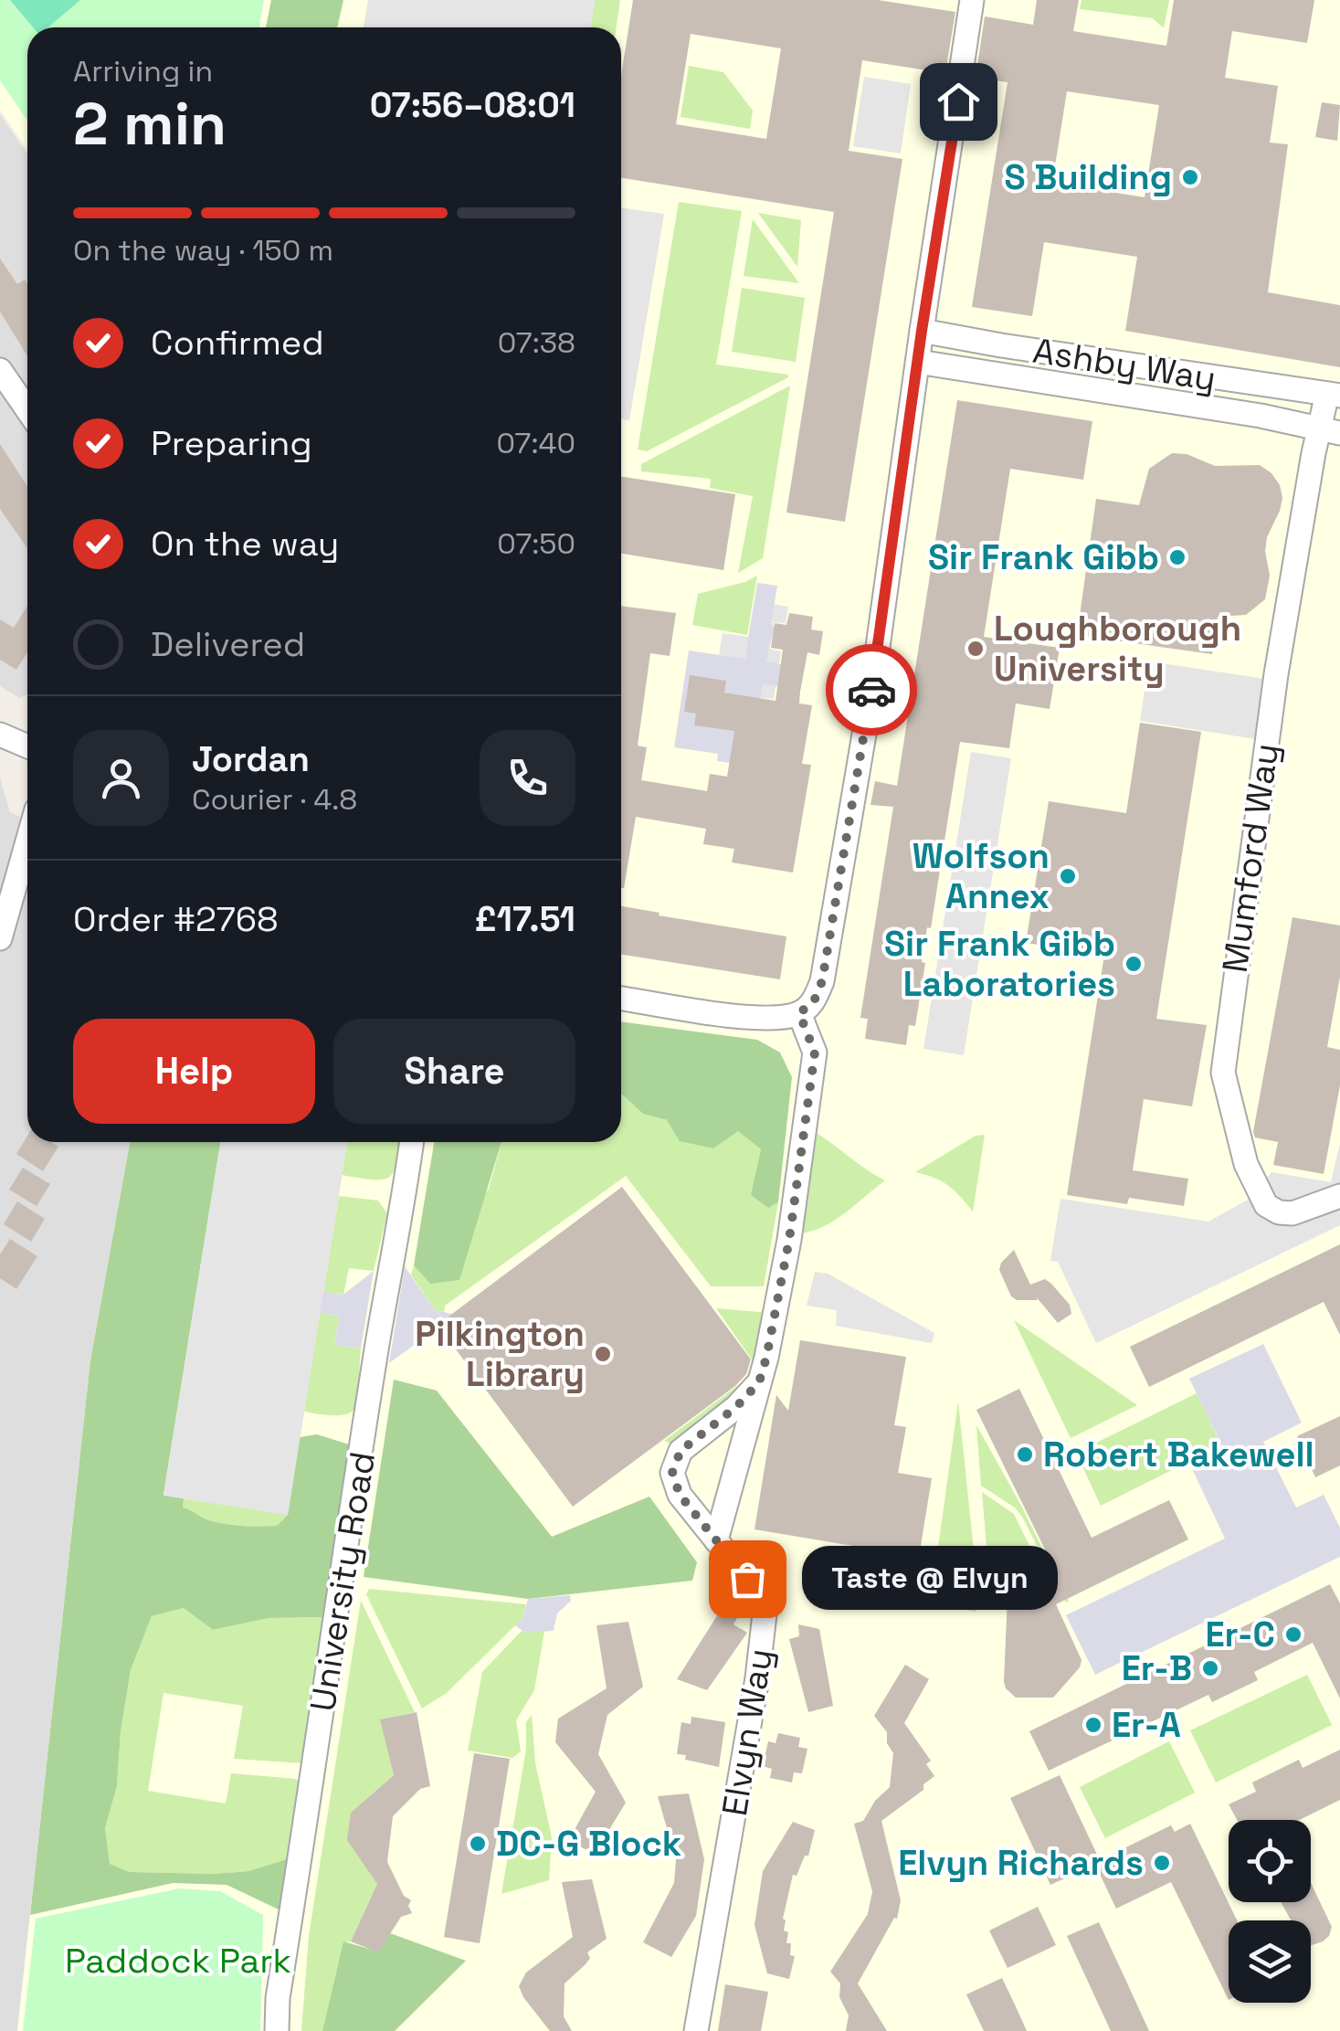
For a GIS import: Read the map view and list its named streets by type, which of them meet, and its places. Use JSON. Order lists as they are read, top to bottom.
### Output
{
  "streets": {
    "street": [
      "Ashby Way",
      "Mumford Way",
      "University Road",
      "Elvyn Way"
    ]
  },
  "crossings": [
    ["Ashby Way", "Mumford Way"]
  ],
  "parks": ["Paddock Park"],
  "places": [
    "S Building",
    "Sir Frank Gibb",
    "Loughborough University",
    "Wolfson Annex",
    "Sir Frank Gibb Laboratories",
    "Pilkington Library",
    "Robert Bakewell",
    "Taste @ Elvyn",
    "Er-C",
    "Er-B",
    "Er-A",
    "DC-G Block",
    "Elvyn Richards"
  ],
  "page": {
    "heading": ["2 min", "Arriving in", "07:56–08:01"],
    "panel": [
      "Jordan",
      "Courier · 4.8",
      "Order #2768",
      "£17.51"
    ],
    "bar": "On the way · 150 m",
    "list": [
      ["Confirmed", "07:38"],
      ["Preparing", "07:40"],
      ["On the way", "07:50"],
      "Delivered"
    ],
    "buttons": ["Help", "Share"],
    "bubble": "Taste @ Elvyn"
  }
}
